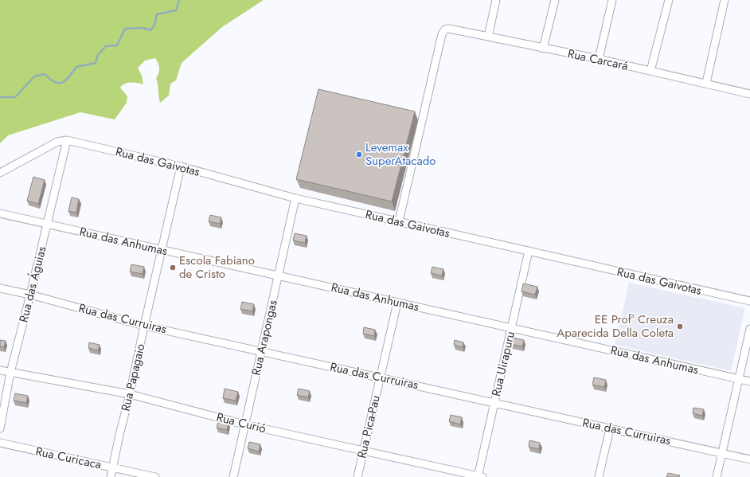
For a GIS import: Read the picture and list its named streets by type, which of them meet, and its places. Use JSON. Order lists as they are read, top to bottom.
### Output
{
  "streets": {
    "street": [
      "Rua Carcará",
      "Rua das Gaivotas",
      "Rua das Anhumas",
      "Rua das Águias",
      "Rua das Curruiras",
      "Rua Arapongas",
      "Rua Uirapuru",
      "Rua Papagaio",
      "Rua Curió",
      "Rua Pica-Pau",
      "Rua Curicaca"
    ]
  },
  "crossings": [
    ["Rua Carcará", "Rua das Gaivotas"],
    ["Rua das Gaivotas", "Rua das Águias"],
    ["Rua das Gaivotas", "Rua Arapongas"],
    ["Rua das Gaivotas", "Rua Uirapuru"],
    ["Rua das Gaivotas", "Rua Papagaio"],
    ["Rua das Anhumas", "Rua das Águias"],
    ["Rua das Anhumas", "Rua Arapongas"],
    ["Rua das Anhumas", "Rua Uirapuru"],
    ["Rua das Anhumas", "Rua Papagaio"],
    ["Rua das Anhumas", "Rua Pica-Pau"],
    ["Rua das Águias", "Rua das Curruiras"],
    ["Rua das Águias", "Rua Curió"],
    ["Rua das Curruiras", "Rua Arapongas"],
    ["Rua das Curruiras", "Rua Uirapuru"],
    ["Rua das Curruiras", "Rua Papagaio"],
    ["Rua das Curruiras", "Rua Pica-Pau"],
    ["Rua Arapongas", "Rua Curió"],
    ["Rua Uirapuru", "Rua Curió"],
    ["Rua Papagaio", "Rua Curió"],
    ["Rua Papagaio", "Rua Curicaca"],
    ["Rua Curió", "Rua Pica-Pau"]
  ],
  "places": ["Levemax SuperAtacado", "Escola Fabiano de Cristo", "EE Profª Creuza Aparecida Della Coleta"]
}
